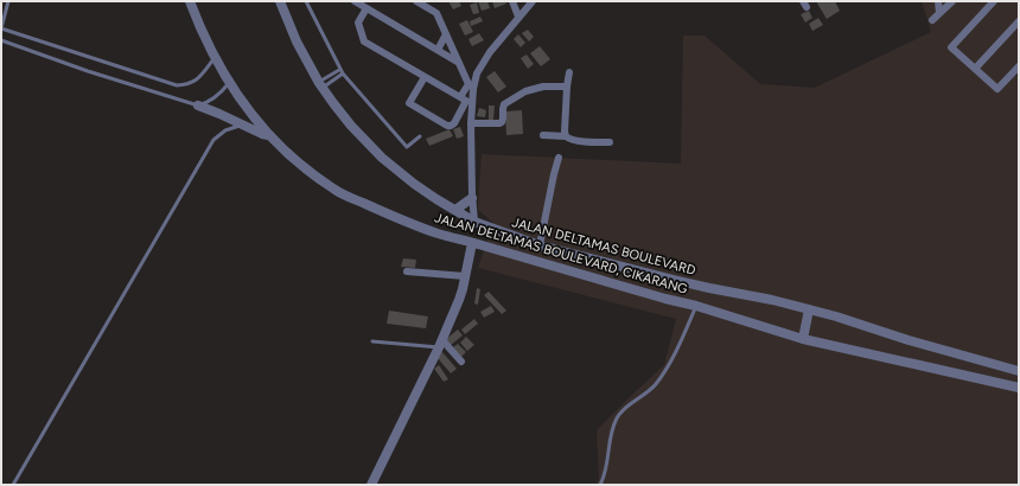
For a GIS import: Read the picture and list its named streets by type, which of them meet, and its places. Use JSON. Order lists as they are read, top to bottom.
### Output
{
  "streets": {
    "street": ["JALAN DELTAMAS BOULEVARD", "JALAN DELTAMAS BOULEVARD, CIKARANG"]
  }
}
